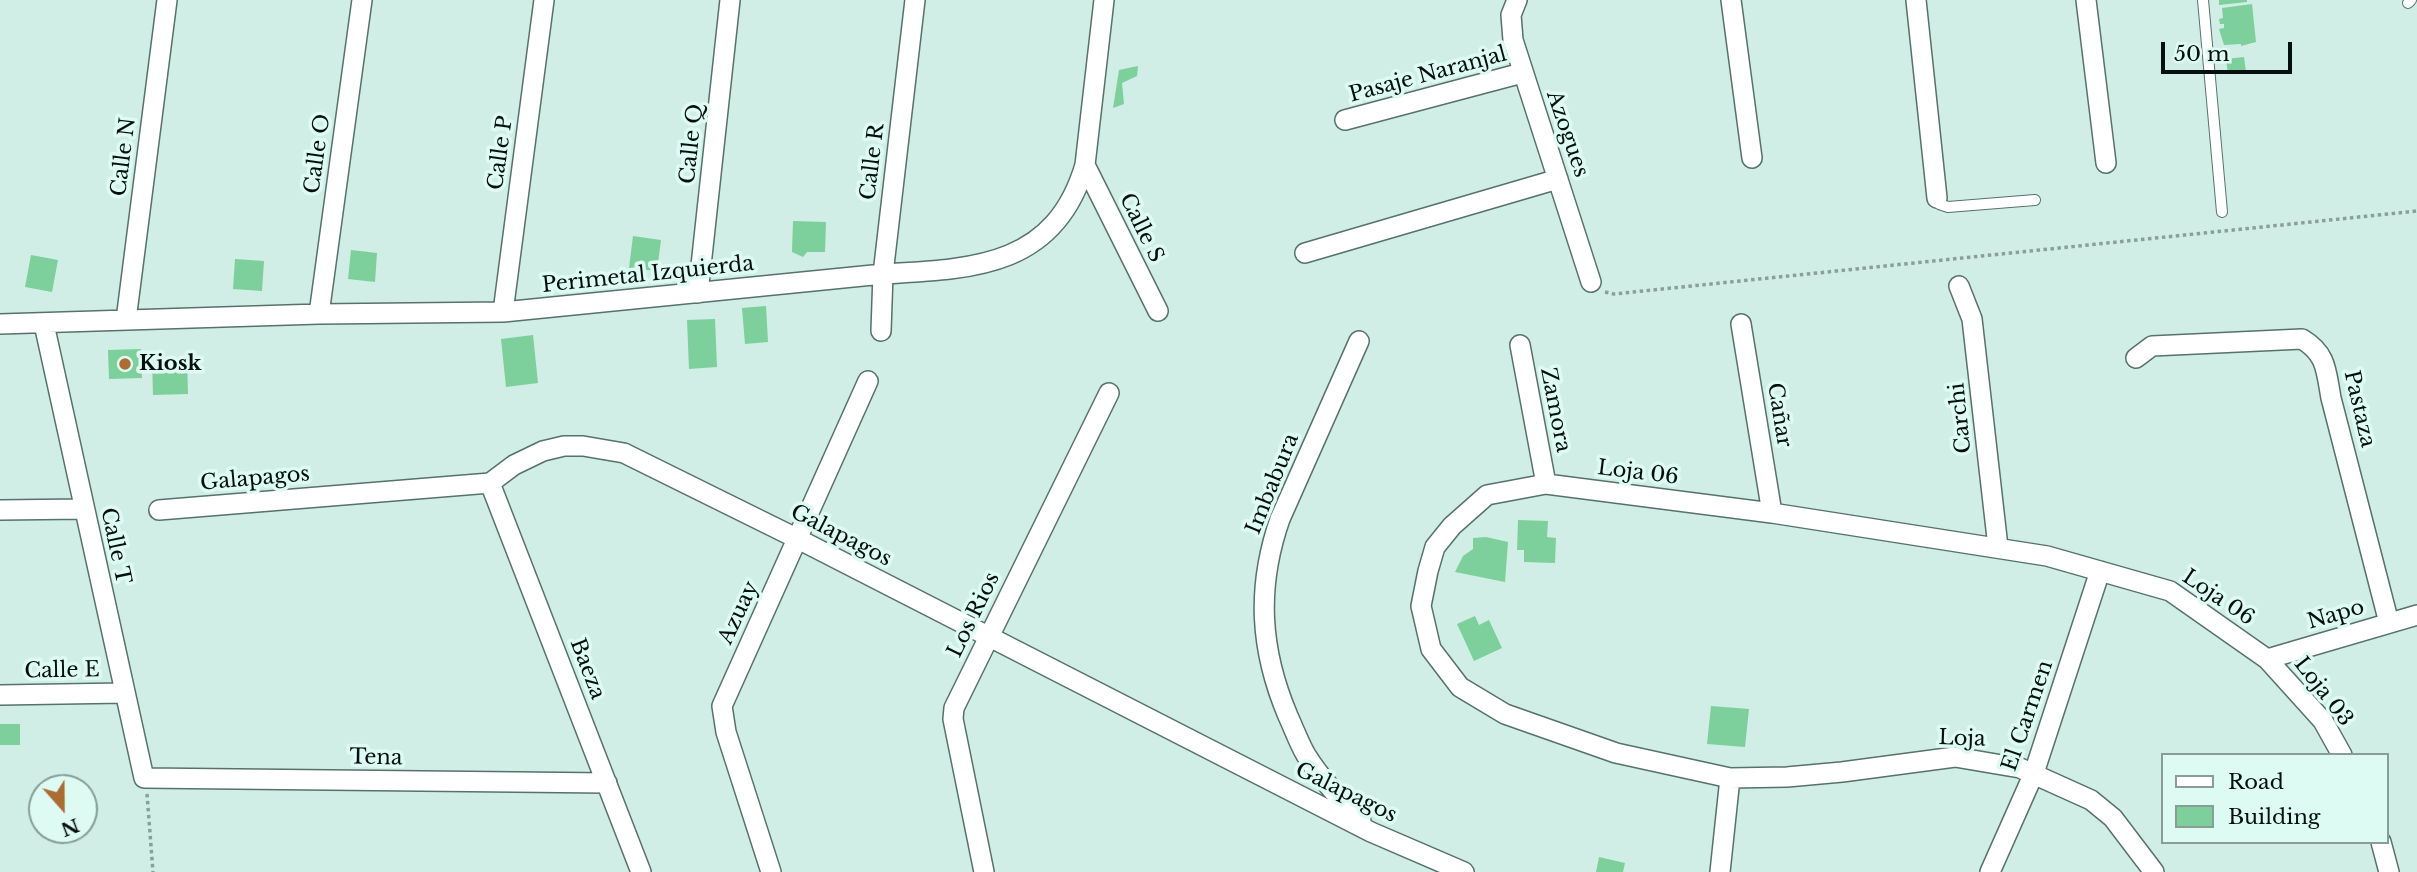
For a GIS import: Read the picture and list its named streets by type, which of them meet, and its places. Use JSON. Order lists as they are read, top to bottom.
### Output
{
  "streets": {
    "street": [
      "Pasaje Naranjal",
      "Azogues",
      "Calle Q",
      "Calle P",
      "Calle O",
      "Calle N",
      "Calle R",
      "Calle S",
      "Perimetal Izquierda",
      "Pastaza",
      "Zamora",
      "Cañar",
      "Carchi",
      "Loja 06",
      "Galapagos",
      "Imbabura",
      "Calle T",
      "Azuay",
      "Los Rios",
      "Napo",
      "Baeza",
      "Calle E",
      "Loja 03",
      "El Carmen",
      "Loja",
      "Tena"
    ]
  },
  "crossings": [
    ["Pasaje Naranjal", "Azogues"],
    ["Calle Q", "Perimetal Izquierda"],
    ["Calle P", "Perimetal Izquierda"],
    ["Calle O", "Perimetal Izquierda"],
    ["Calle N", "Perimetal Izquierda"],
    ["Calle R", "Perimetal Izquierda"],
    ["Calle S", "Perimetal Izquierda"],
    ["Perimetal Izquierda", "Calle T"],
    ["Pastaza", "Napo"],
    ["Zamora", "Loja 06"],
    ["Cañar", "Loja 06"],
    ["Carchi", "Loja 06"],
    ["Loja 06", "Napo"],
    ["Loja 06", "Loja 03"],
    ["Loja 06", "El Carmen"],
    ["Loja 06", "Loja"],
    ["Galapagos", "Imbabura"],
    ["Galapagos", "Azuay"],
    ["Galapagos", "Los Rios"],
    ["Galapagos", "Baeza"],
    ["Calle T", "Calle E"],
    ["Calle T", "Tena"],
    ["Napo", "Loja 03"],
    ["Baeza", "Tena"],
    ["El Carmen", "Loja"]
  ],
  "places": ["Kiosk"],
  "legend": ["Road", "Building"],
  "scale_bar": "50 m",
  "north": "bottom"
}
